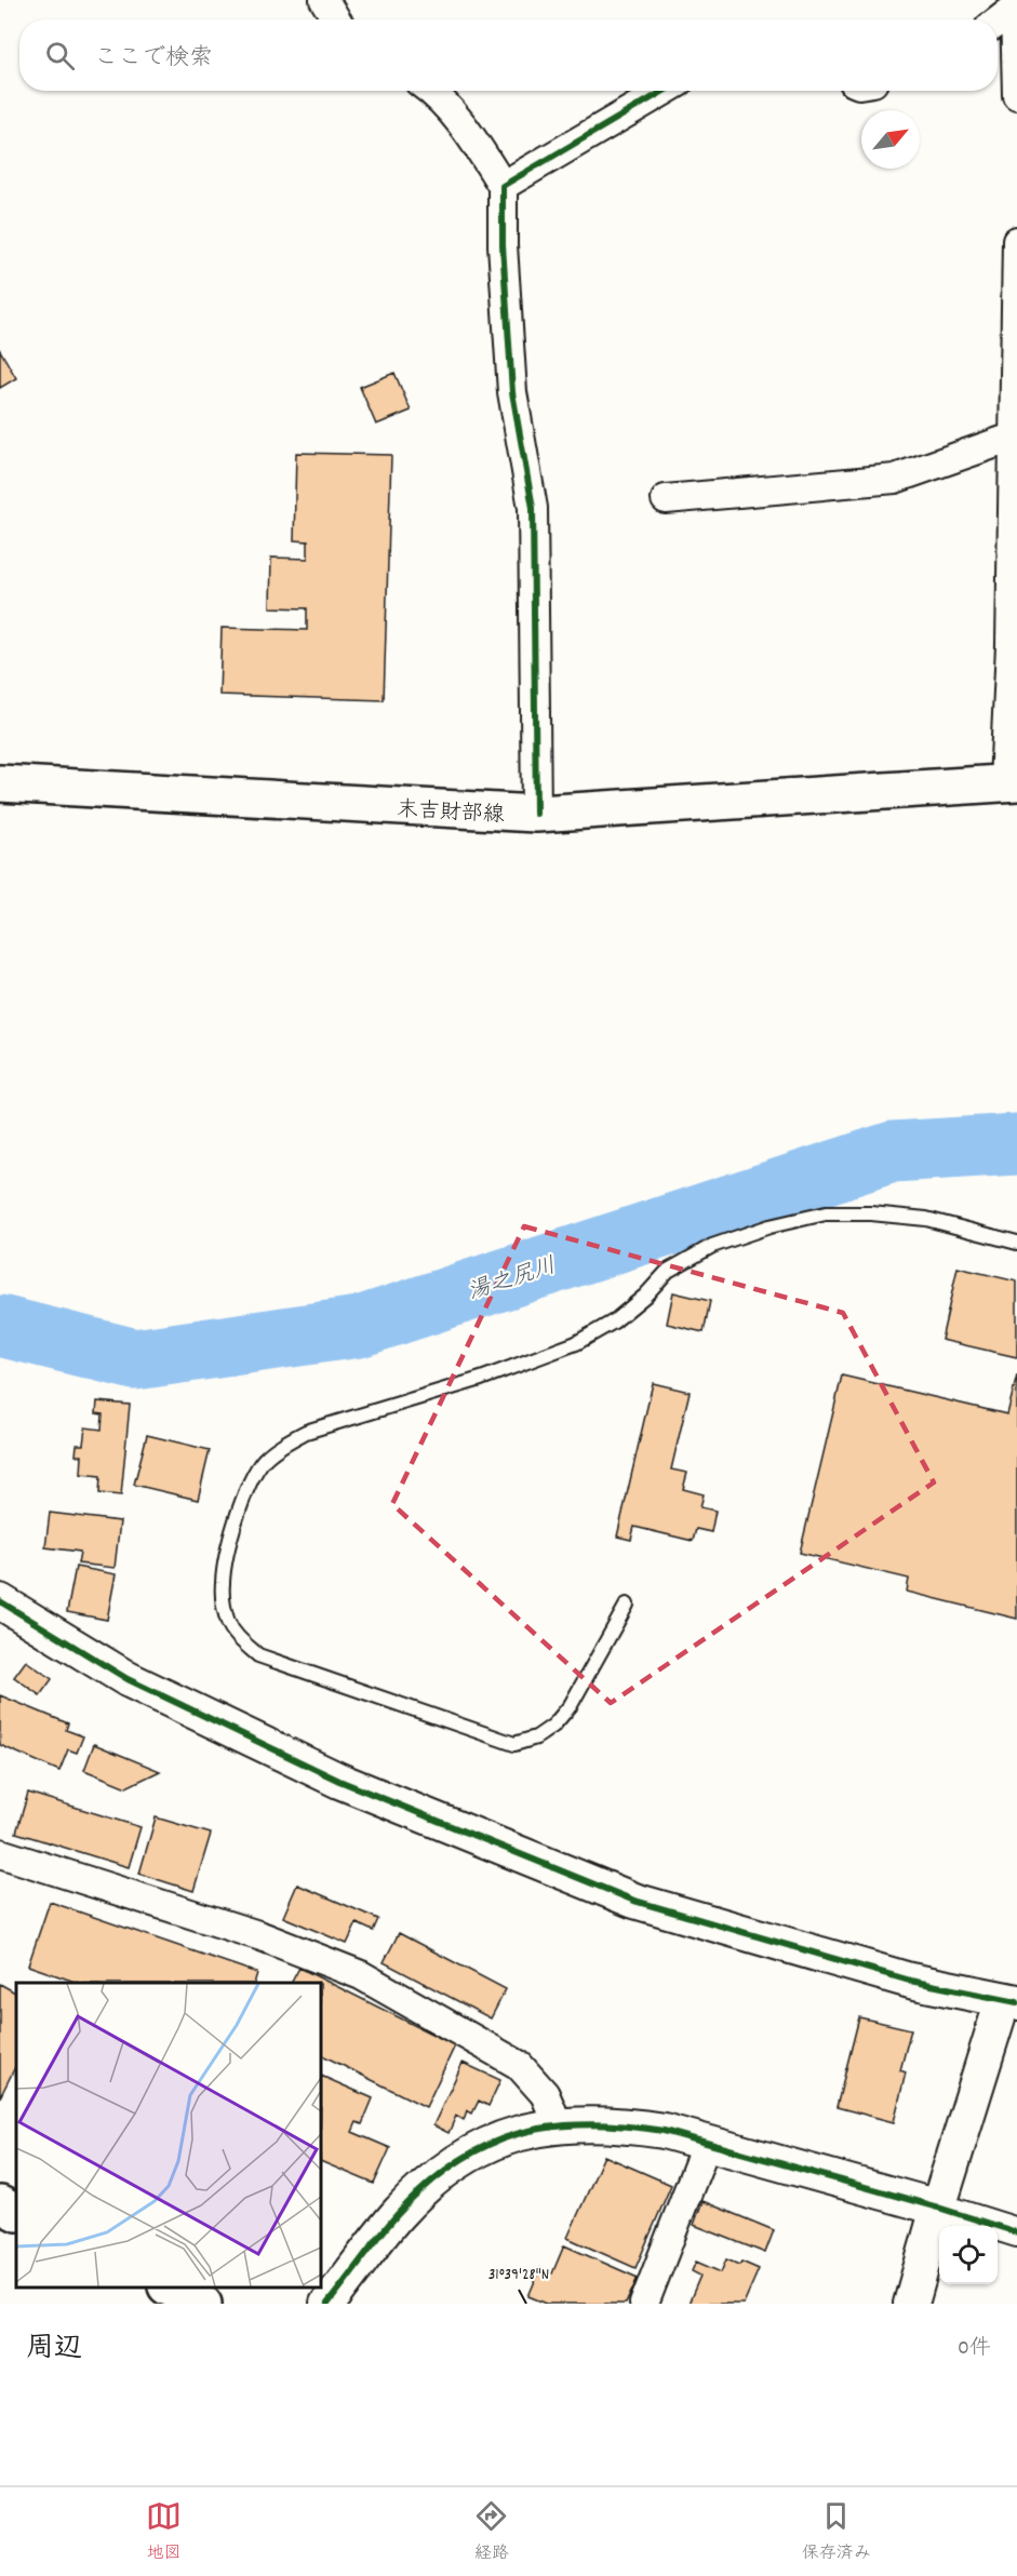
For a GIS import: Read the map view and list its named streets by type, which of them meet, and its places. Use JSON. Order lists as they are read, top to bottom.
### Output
{
  "streets": {
    "main road": ["末吉財部線"]
  },
  "water": ["湯之尻川"],
  "north": "top right",
  "page": {
    "search": "ここで検索",
    "heading": ["周辺", "0件"],
    "nav": ["地図", "経路", "保存済み"]
  },
  "coordinates": ["31°39'28\"N"]
}
